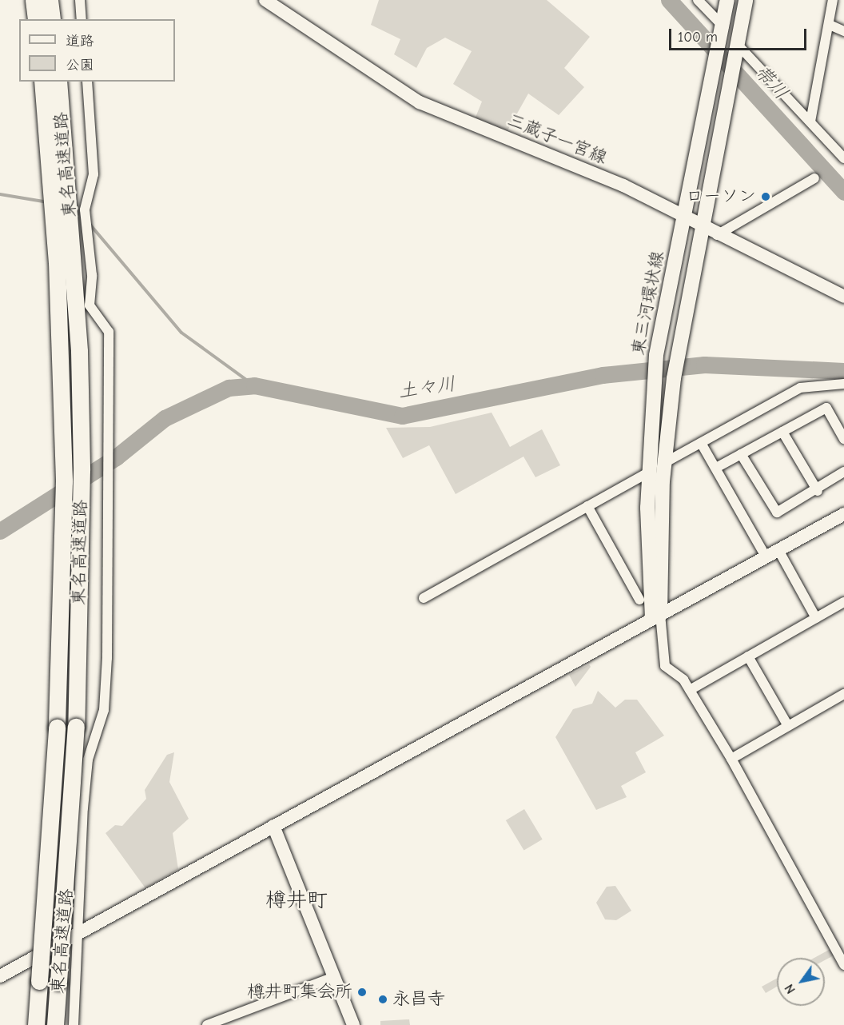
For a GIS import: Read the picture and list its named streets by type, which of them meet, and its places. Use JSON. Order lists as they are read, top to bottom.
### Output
{
  "streets": {
    "highway": ["東名高速道路"],
    "main road": ["東三河環状線"],
    "street": ["三蔵子一宮線"]
  },
  "crossings": [
    ["三蔵子一宮線", "東三河環状線"]
  ],
  "districts": ["樽井町"],
  "water": ["帯川", "土々川"],
  "places": ["ローソン", "樽井町集会所", "永昌寺"],
  "legend": ["道路", "公園"],
  "scale_bar": "100 m",
  "north": "bottom left"
}
